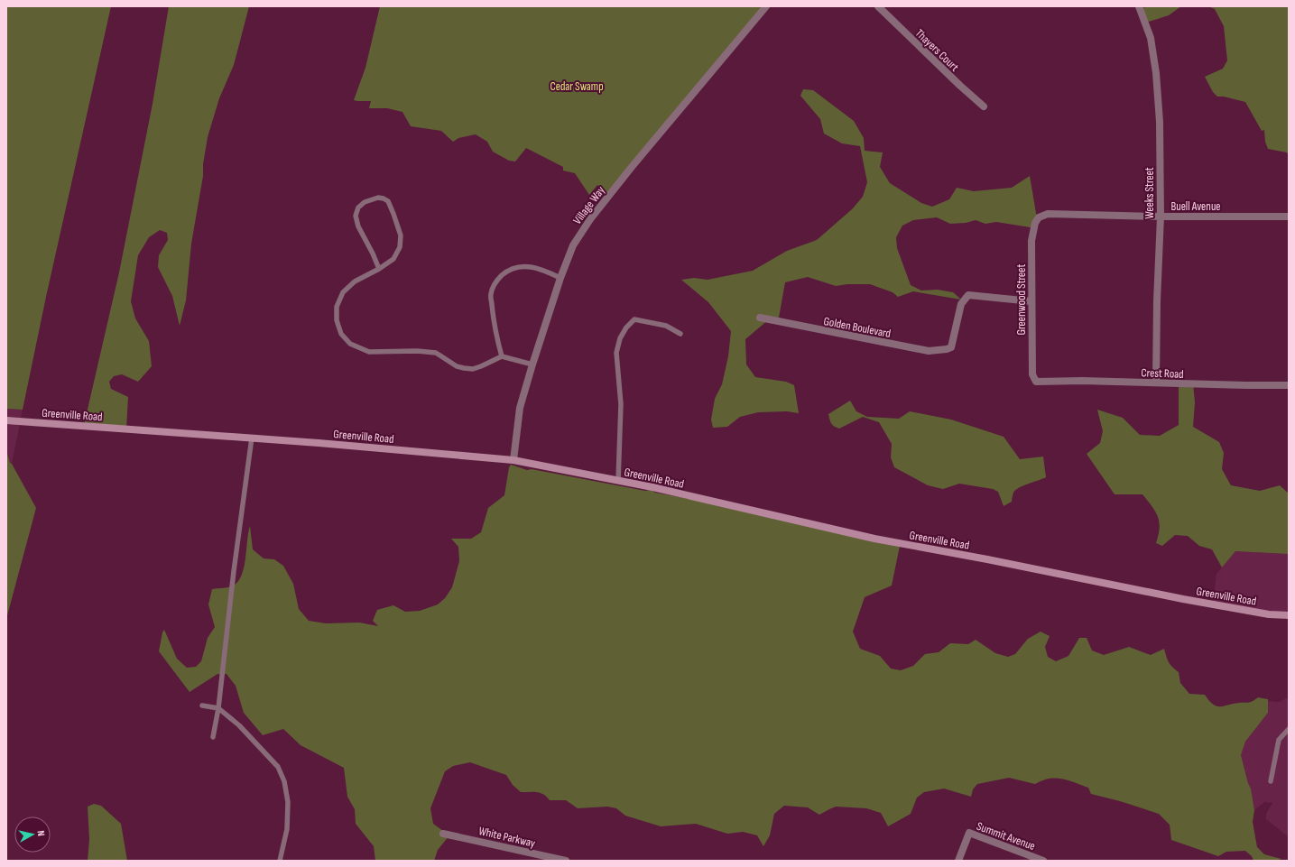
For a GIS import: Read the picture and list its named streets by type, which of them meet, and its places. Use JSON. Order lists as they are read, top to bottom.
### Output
{
  "streets": {
    "main road": ["Greenville Road"],
    "street": [
      "Thayers Court",
      "Weeks Street",
      "Village Way",
      "Buell Avenue",
      "Greenwood Street",
      "Golden Boulevard",
      "Crest Road",
      "Summit Avenue",
      "White Parkway"
    ]
  },
  "crossings": [
    ["Weeks Street", "Buell Avenue"],
    ["Weeks Street", "Crest Road"],
    ["Village Way", "Greenville Road"],
    ["Buell Avenue", "Greenwood Street"],
    ["Greenwood Street", "Golden Boulevard"],
    ["Greenwood Street", "Crest Road"]
  ],
  "parks": ["Cedar Swamp"],
  "north": "right"
}
